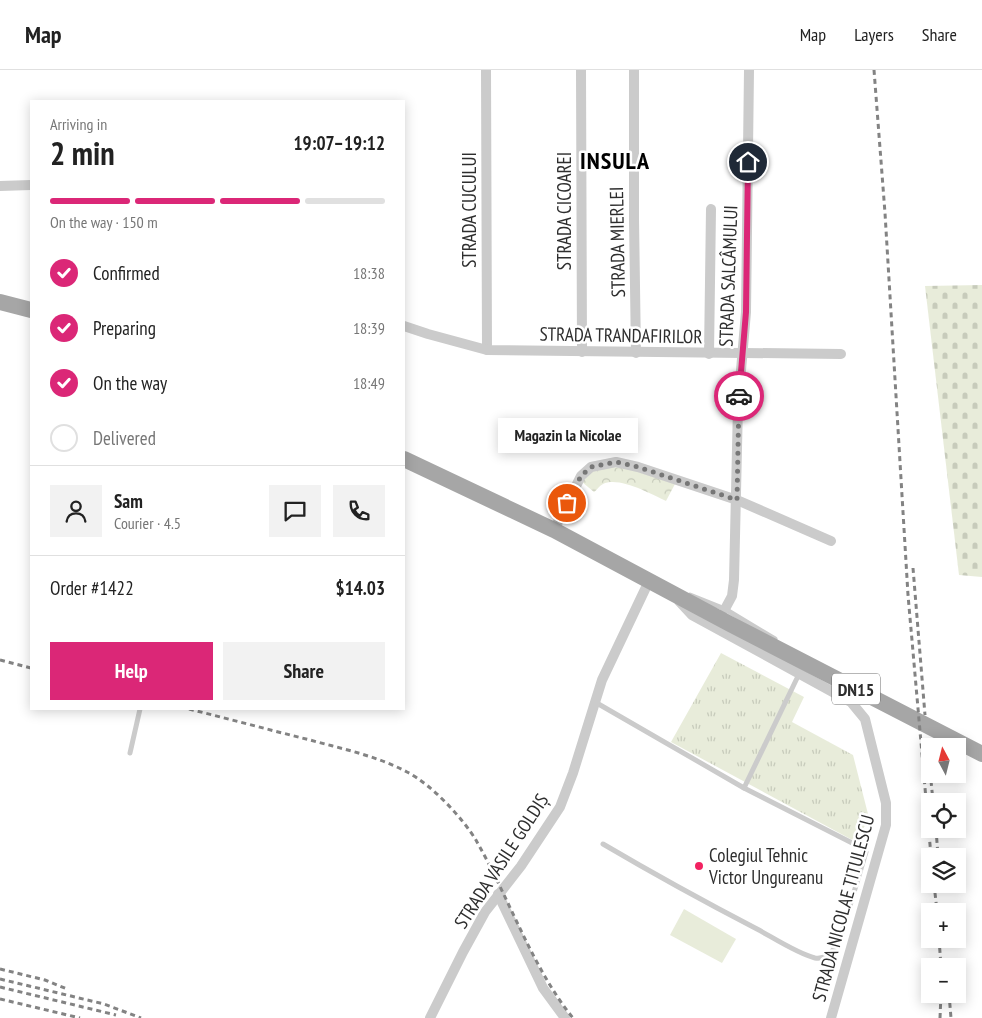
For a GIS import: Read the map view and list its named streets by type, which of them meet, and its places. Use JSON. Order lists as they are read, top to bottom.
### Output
{
  "streets": {
    "main road": ["DN15"],
    "street": [
      "STRADA CUCULUI",
      "STRADA CICOAREI",
      "STRADA MIERLEI",
      "STRADA SALCÂMULUI",
      "STRADA TRANDAFIRILOR",
      "STRADA VASILE GOLDIȘ",
      "STRADA NICOLAE TITULESCU"
    ]
  },
  "crossings": [
    ["STRADA CUCULUI", "STRADA TRANDAFIRILOR"],
    ["STRADA CICOAREI", "STRADA TRANDAFIRILOR"],
    ["STRADA MIERLEI", "STRADA TRANDAFIRILOR"],
    ["STRADA SALCÂMULUI", "STRADA TRANDAFIRILOR"],
    ["STRADA SALCÂMULUI", "DN15"],
    ["DN15", "STRADA VASILE GOLDIȘ"],
    ["DN15", "STRADA NICOLAE TITULESCU"]
  ],
  "districts": ["INSULA"],
  "places": ["Magazin la Nicolae", "Colegiul Tehnic Victor Ungureanu"],
  "north": "top",
  "page": {
    "header": "Map",
    "nav": ["Map", "Layers", "Share"],
    "heading": ["2 min", "Arriving in", "19:07–19:12"],
    "panel": [
      "Sam",
      "Courier · 4.5",
      "Order #1422",
      "$14.03"
    ],
    "bar": "On the way · 150 m",
    "list": [
      ["Confirmed", "18:38"],
      ["Preparing", "18:39"],
      ["On the way", "18:49"],
      "Delivered"
    ],
    "bubble": "Magazin la Nicolae",
    "buttons": ["Help", "Share"],
    "map_buttons": ["+", "−"]
  }
}
